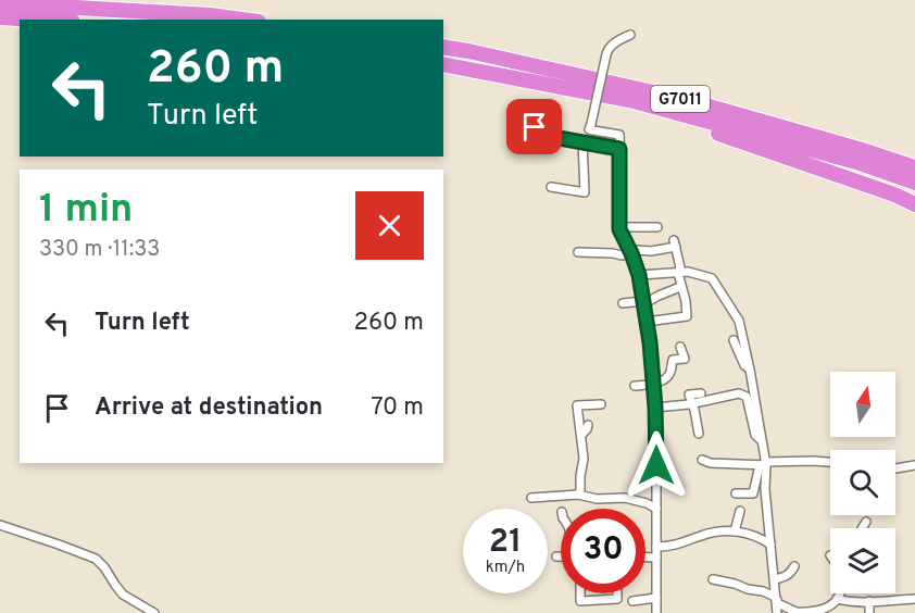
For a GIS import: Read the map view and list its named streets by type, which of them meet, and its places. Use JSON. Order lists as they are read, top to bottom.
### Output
{
  "streets": {
    "highway": ["G7011"]
  },
  "north": "top",
  "page": {
    "turn": ["260 m", "Turn left"],
    "heading": ["1 min", "330 m · 11:33"],
    "list": [
      {
        "name": "Turn left",
        "value": "260 m"
      },
      {
        "name": "Arrive at destination",
        "value": "70 m"
      }
    ],
    "speed": "21 km/h",
    "limit": "30"
  }
}
